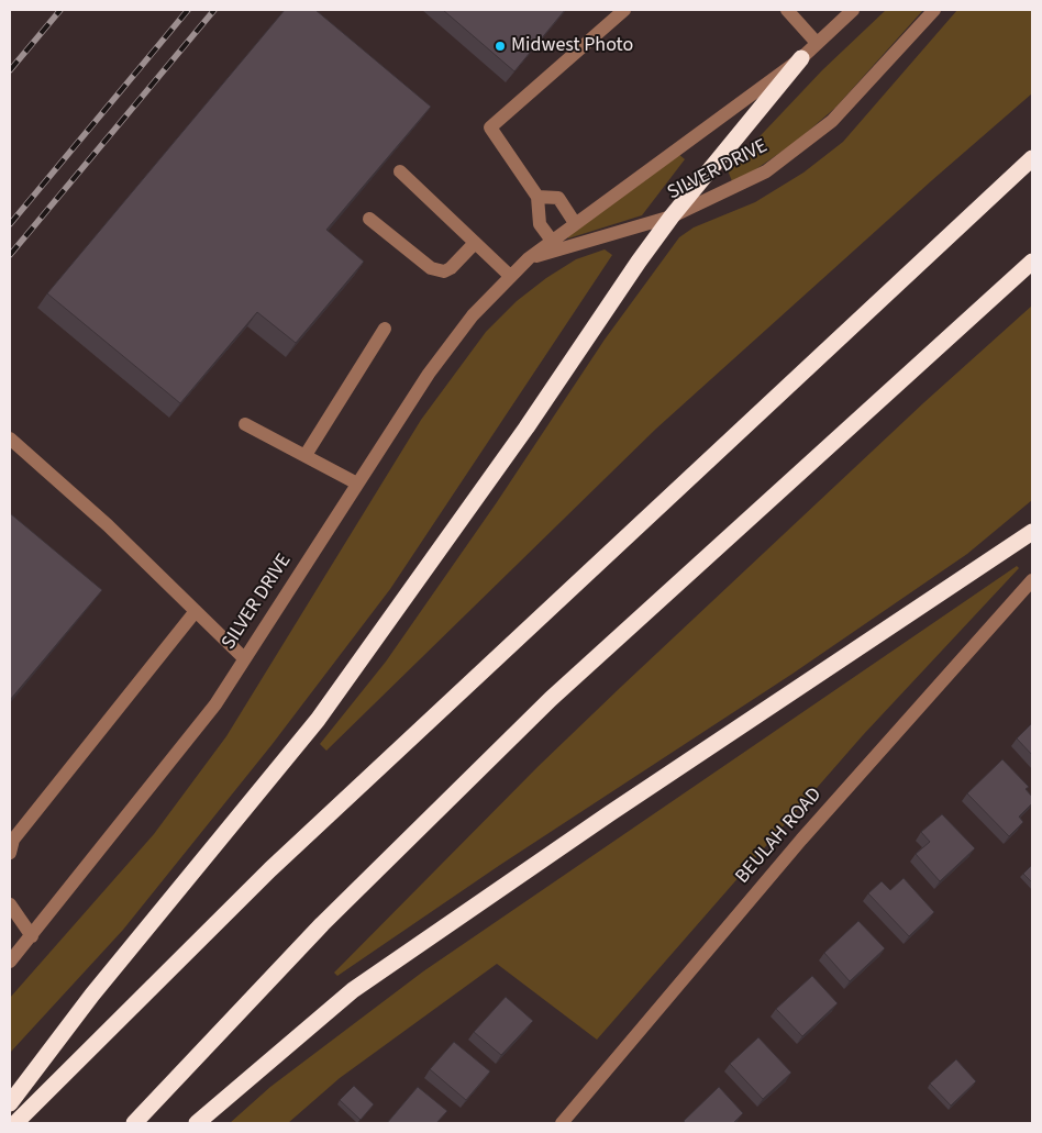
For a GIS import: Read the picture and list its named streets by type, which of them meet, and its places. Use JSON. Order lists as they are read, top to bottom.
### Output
{
  "streets": {
    "street": ["SILVER DRIVE", "BEULAH ROAD"]
  },
  "places": ["Midwest Photo"]
}
